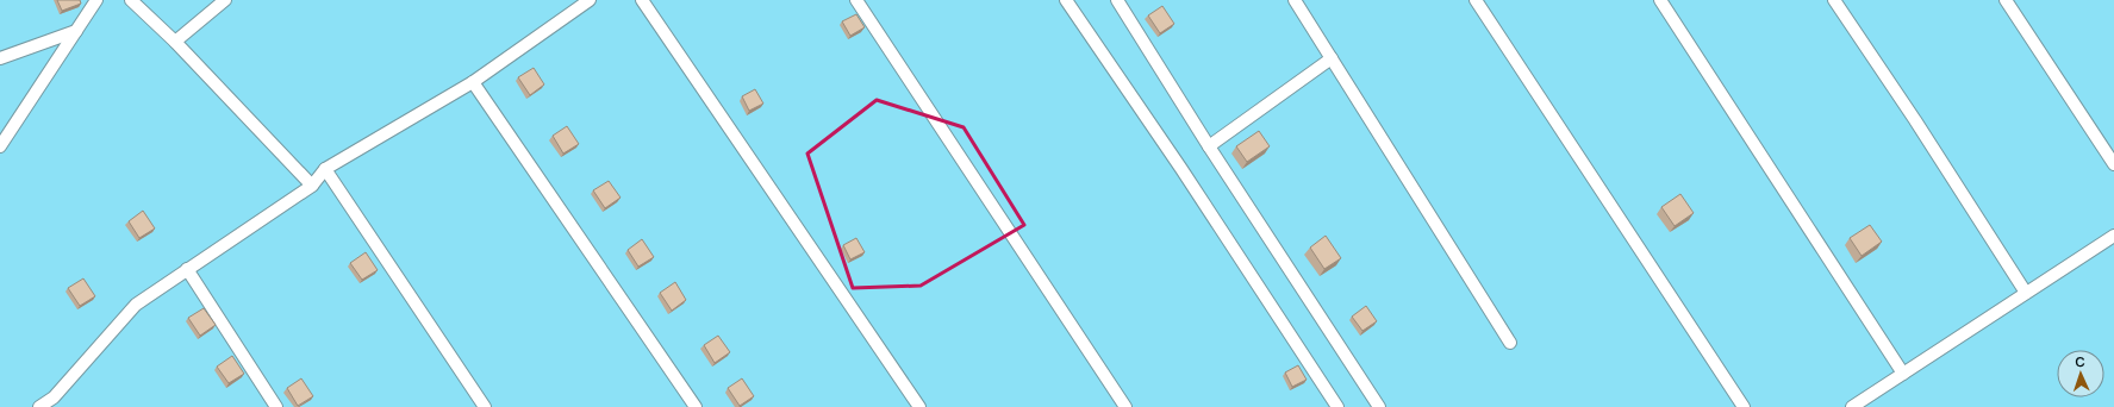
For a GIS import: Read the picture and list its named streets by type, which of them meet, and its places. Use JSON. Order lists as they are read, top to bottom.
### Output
{
  "north": "top"
}
